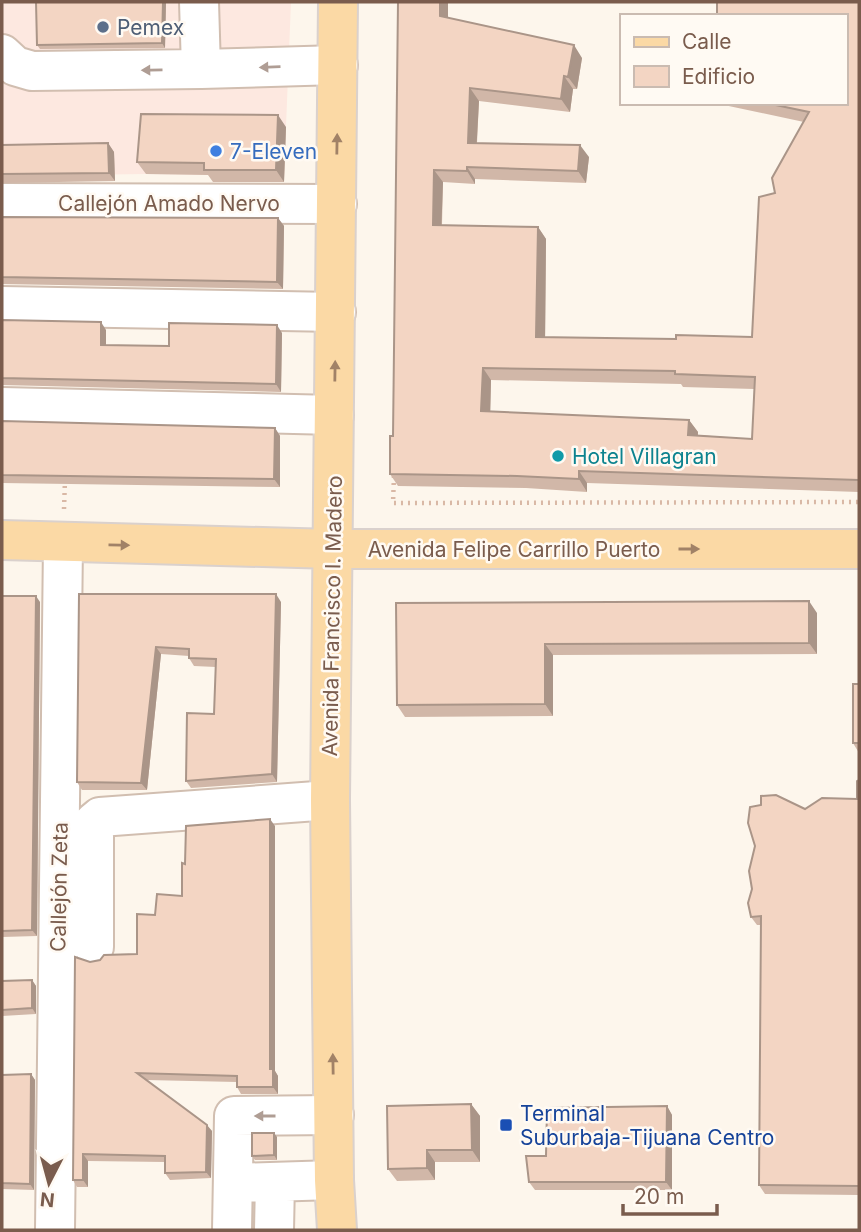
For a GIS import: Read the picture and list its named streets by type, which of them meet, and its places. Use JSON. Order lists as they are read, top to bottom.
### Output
{
  "streets": {
    "main road": ["Avenida Felipe Carrillo Puerto", "Avenida Francisco I. Madero"],
    "lane": ["Callejón Amado Nervo", "Callejón Zeta"]
  },
  "crossings": [
    ["Callejón Amado Nervo", "Avenida Francisco I. Madero"],
    ["Avenida Felipe Carrillo Puerto", "Avenida Francisco I. Madero"],
    ["Avenida Felipe Carrillo Puerto", "Callejón Zeta"]
  ],
  "one_way": ["Avenida Felipe Carrillo Puerto", "Avenida Francisco I. Madero"],
  "places": {
    "other": ["Pemex", "7-Eleven", "Hotel Villagran"],
    "transit": ["Terminal Suburbaja-Tijuana Centro"]
  },
  "legend": ["Calle", "Edificio"],
  "scale_bar": "20 m",
  "north": "bottom"
}
